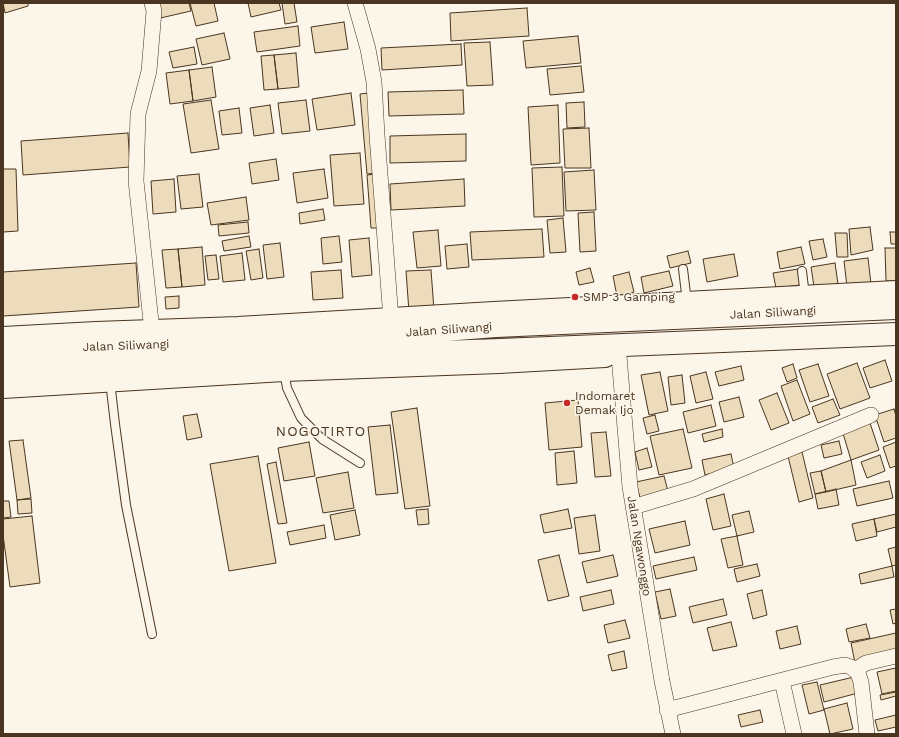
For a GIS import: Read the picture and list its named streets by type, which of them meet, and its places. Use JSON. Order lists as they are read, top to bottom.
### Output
{
  "streets": {
    "main road": ["Jalan Siliwangi"],
    "street": ["Jalan Ngawonggo"]
  },
  "districts": ["NOGOTIRTO"],
  "places": ["SMP 3 Gamping", "Indomaret Demak Ijo"]
}
